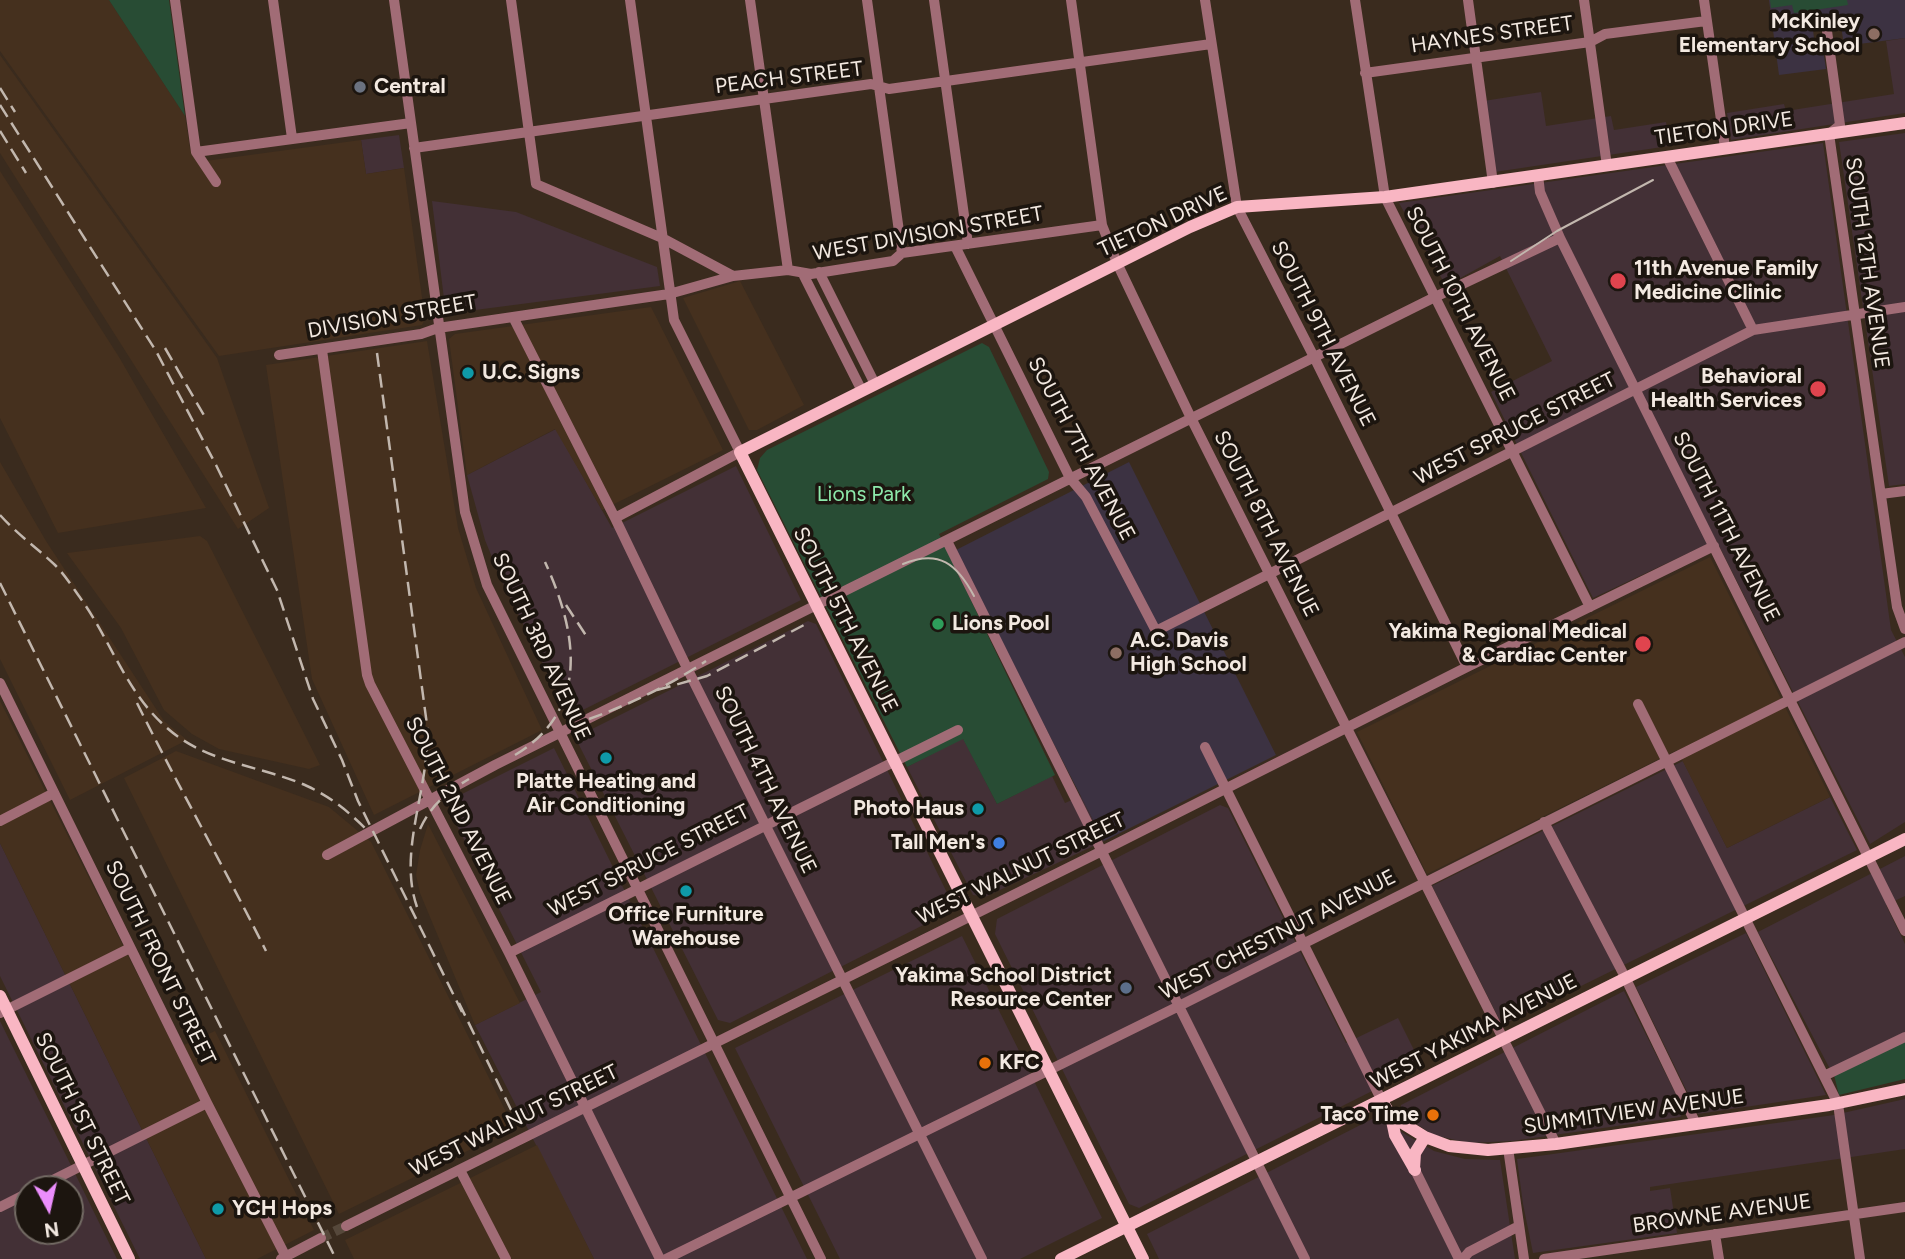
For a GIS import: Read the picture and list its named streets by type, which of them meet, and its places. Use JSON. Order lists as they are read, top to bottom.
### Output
{
  "streets": {
    "main road": [
      "TIETON DRIVE",
      "SOUTH 5TH AVENUE",
      "WEST YAKIMA AVENUE",
      "SUMMITVIEW AVENUE",
      "SOUTH 1ST STREET"
    ],
    "street": [
      "HAYNES STREET",
      "PEACH STREET",
      "WEST DIVISION STREET",
      "SOUTH 12TH AVENUE",
      "SOUTH 10TH AVENUE",
      "DIVISION STREET",
      "SOUTH 9TH AVENUE",
      "WEST SPRUCE STREET",
      "SOUTH 7TH AVENUE",
      "SOUTH 8TH AVENUE",
      "SOUTH 11TH AVENUE",
      "SOUTH 3RD AVENUE",
      "SOUTH 4TH AVENUE",
      "SOUTH 2ND AVENUE",
      "WEST WALNUT STREET",
      "WEST CHESTNUT AVENUE",
      "SOUTH FRONT STREET",
      "BROWNE AVENUE"
    ]
  },
  "crossings": [
    ["HAYNES STREET", "SOUTH 10TH AVENUE"],
    ["PEACH STREET", "SOUTH 9TH AVENUE"],
    ["PEACH STREET", "SOUTH 8TH AVENUE"],
    ["PEACH STREET", "SOUTH 5TH AVENUE"],
    ["PEACH STREET", "SOUTH 3RD AVENUE"],
    ["TIETON DRIVE", "SOUTH 12TH AVENUE"],
    ["TIETON DRIVE", "SOUTH 10TH AVENUE"],
    ["TIETON DRIVE", "SOUTH 9TH AVENUE"],
    ["TIETON DRIVE", "SOUTH 7TH AVENUE"],
    ["TIETON DRIVE", "SOUTH 8TH AVENUE"],
    ["TIETON DRIVE", "SOUTH 11TH AVENUE"],
    ["TIETON DRIVE", "SOUTH 5TH AVENUE"],
    ["TIETON DRIVE", "SOUTH 4TH AVENUE"],
    ["WEST DIVISION STREET", "DIVISION STREET"],
    ["WEST DIVISION STREET", "SOUTH 7TH AVENUE"],
    ["WEST DIVISION STREET", "SOUTH 8TH AVENUE"],
    ["WEST DIVISION STREET", "SOUTH 5TH AVENUE"],
    ["WEST DIVISION STREET", "SOUTH 4TH AVENUE"],
    ["SOUTH 12TH AVENUE", "WEST SPRUCE STREET"],
    ["SOUTH 10TH AVENUE", "WEST SPRUCE STREET"],
    ["SOUTH 10TH AVENUE", "WEST WALNUT STREET"],
    ["DIVISION STREET", "SOUTH 3RD AVENUE"],
    ["DIVISION STREET", "SOUTH 4TH AVENUE"],
    ["DIVISION STREET", "SOUTH 2ND AVENUE"],
    ["SOUTH 9TH AVENUE", "WEST SPRUCE STREET"],
    ["SOUTH 9TH AVENUE", "WEST WALNUT STREET"],
    ["WEST SPRUCE STREET", "SOUTH 7TH AVENUE"],
    ["WEST SPRUCE STREET", "SOUTH 8TH AVENUE"],
    ["WEST SPRUCE STREET", "SOUTH 11TH AVENUE"],
    ["WEST SPRUCE STREET", "SOUTH 5TH AVENUE"],
    ["WEST SPRUCE STREET", "SOUTH 3RD AVENUE"],
    ["WEST SPRUCE STREET", "SOUTH 4TH AVENUE"],
    ["WEST SPRUCE STREET", "SOUTH 2ND AVENUE"],
    ["SOUTH 8TH AVENUE", "WEST WALNUT STREET"],
    ["SOUTH 8TH AVENUE", "WEST CHESTNUT AVENUE"],
    ["SOUTH 8TH AVENUE", "WEST YAKIMA AVENUE"],
    ["SOUTH 8TH AVENUE", "SUMMITVIEW AVENUE"],
    ["SOUTH 11TH AVENUE", "WEST WALNUT STREET"],
    ["SOUTH 11TH AVENUE", "WEST CHESTNUT AVENUE"],
    ["SOUTH 11TH AVENUE", "WEST YAKIMA AVENUE"],
    ["SOUTH 5TH AVENUE", "WEST WALNUT STREET"],
    ["SOUTH 5TH AVENUE", "WEST CHESTNUT AVENUE"],
    ["SOUTH 5TH AVENUE", "WEST YAKIMA AVENUE"],
    ["SOUTH 3RD AVENUE", "WEST WALNUT STREET"],
    ["SOUTH 3RD AVENUE", "WEST CHESTNUT AVENUE"],
    ["SOUTH 4TH AVENUE", "WEST WALNUT STREET"],
    ["SOUTH 4TH AVENUE", "WEST CHESTNUT AVENUE"],
    ["SOUTH 2ND AVENUE", "WEST WALNUT STREET"],
    ["WEST YAKIMA AVENUE", "SUMMITVIEW AVENUE"]
  ],
  "parks": ["Lions Park"],
  "places": [
    "McKinley Elementary School",
    "Central",
    "11th Avenue Family Medicine Clinic",
    "U.C. Signs",
    "Behavioral Health Services",
    "Lions Pool",
    "Yakima Regional Medical & Cardiac Center",
    "A.C. Davis High School",
    "Platte Heating and Air Conditioning",
    "Photo Haus",
    "Tall Men's",
    "Office Furniture Warehouse",
    "Yakima School District Resource Center",
    "KFC",
    "Taco Time",
    "YCH Hops"
  ],
  "north": "bottom"
}
